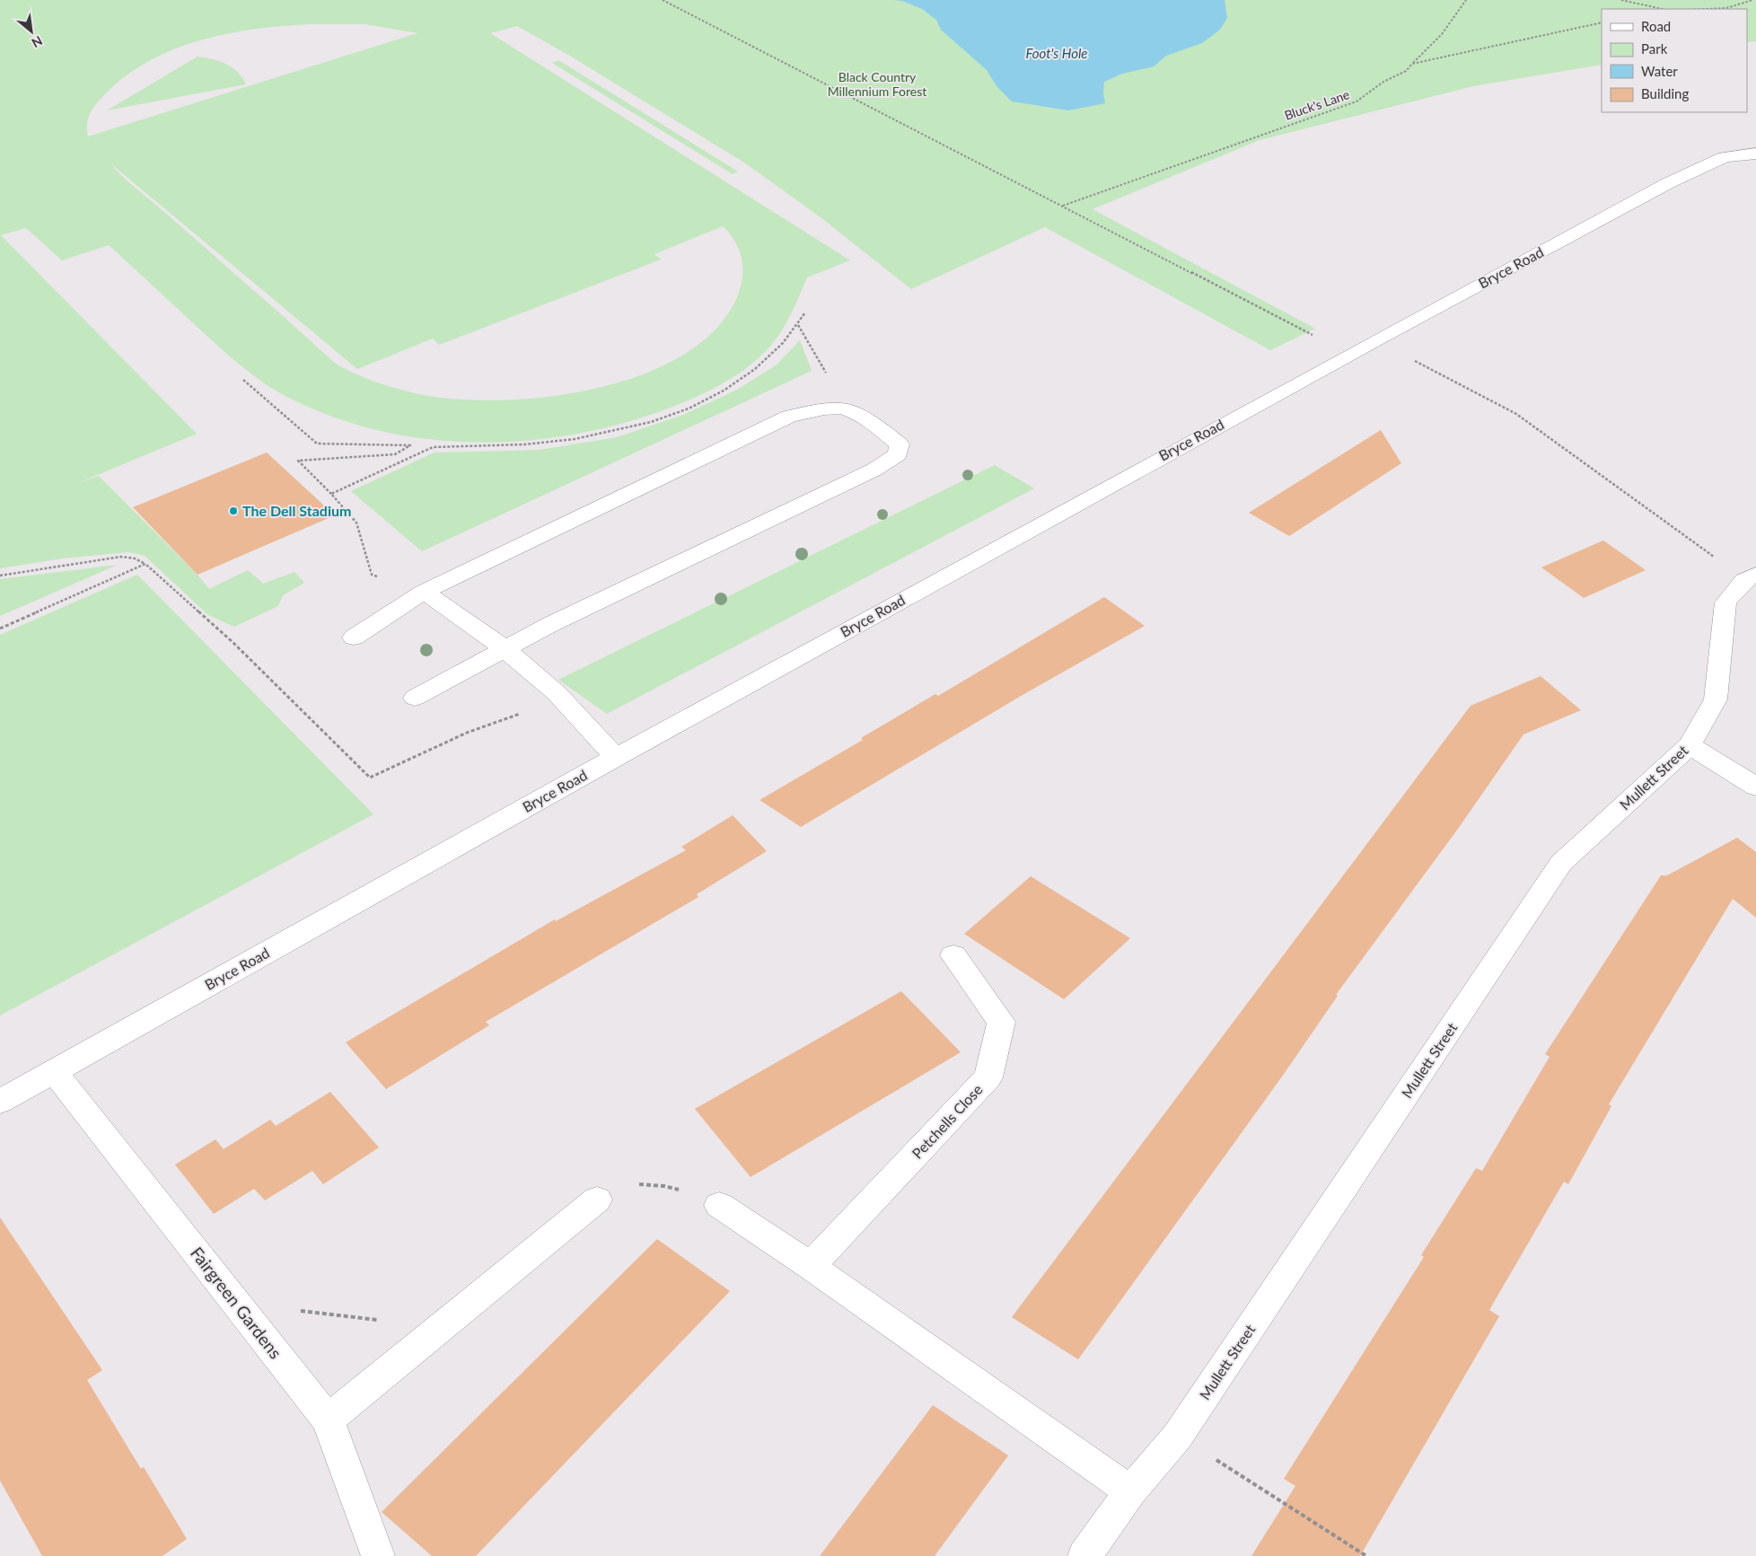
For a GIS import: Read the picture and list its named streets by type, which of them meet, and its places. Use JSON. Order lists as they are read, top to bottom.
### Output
{
  "streets": {
    "street": [
      "Bryce Road",
      "Mullett Street",
      "Petchells Close",
      "Fairgreen Gardens"
    ],
    "path": ["Bluck's Lane"]
  },
  "crossings": [
    ["Bryce Road", "Fairgreen Gardens"]
  ],
  "water": ["Foot's Hole"],
  "parks": ["Black Country Millennium Forest"],
  "places": ["The Dell Stadium"],
  "legend": [
    "Road",
    "Park",
    "Water",
    "Building"
  ],
  "north": "bottom right"
}
